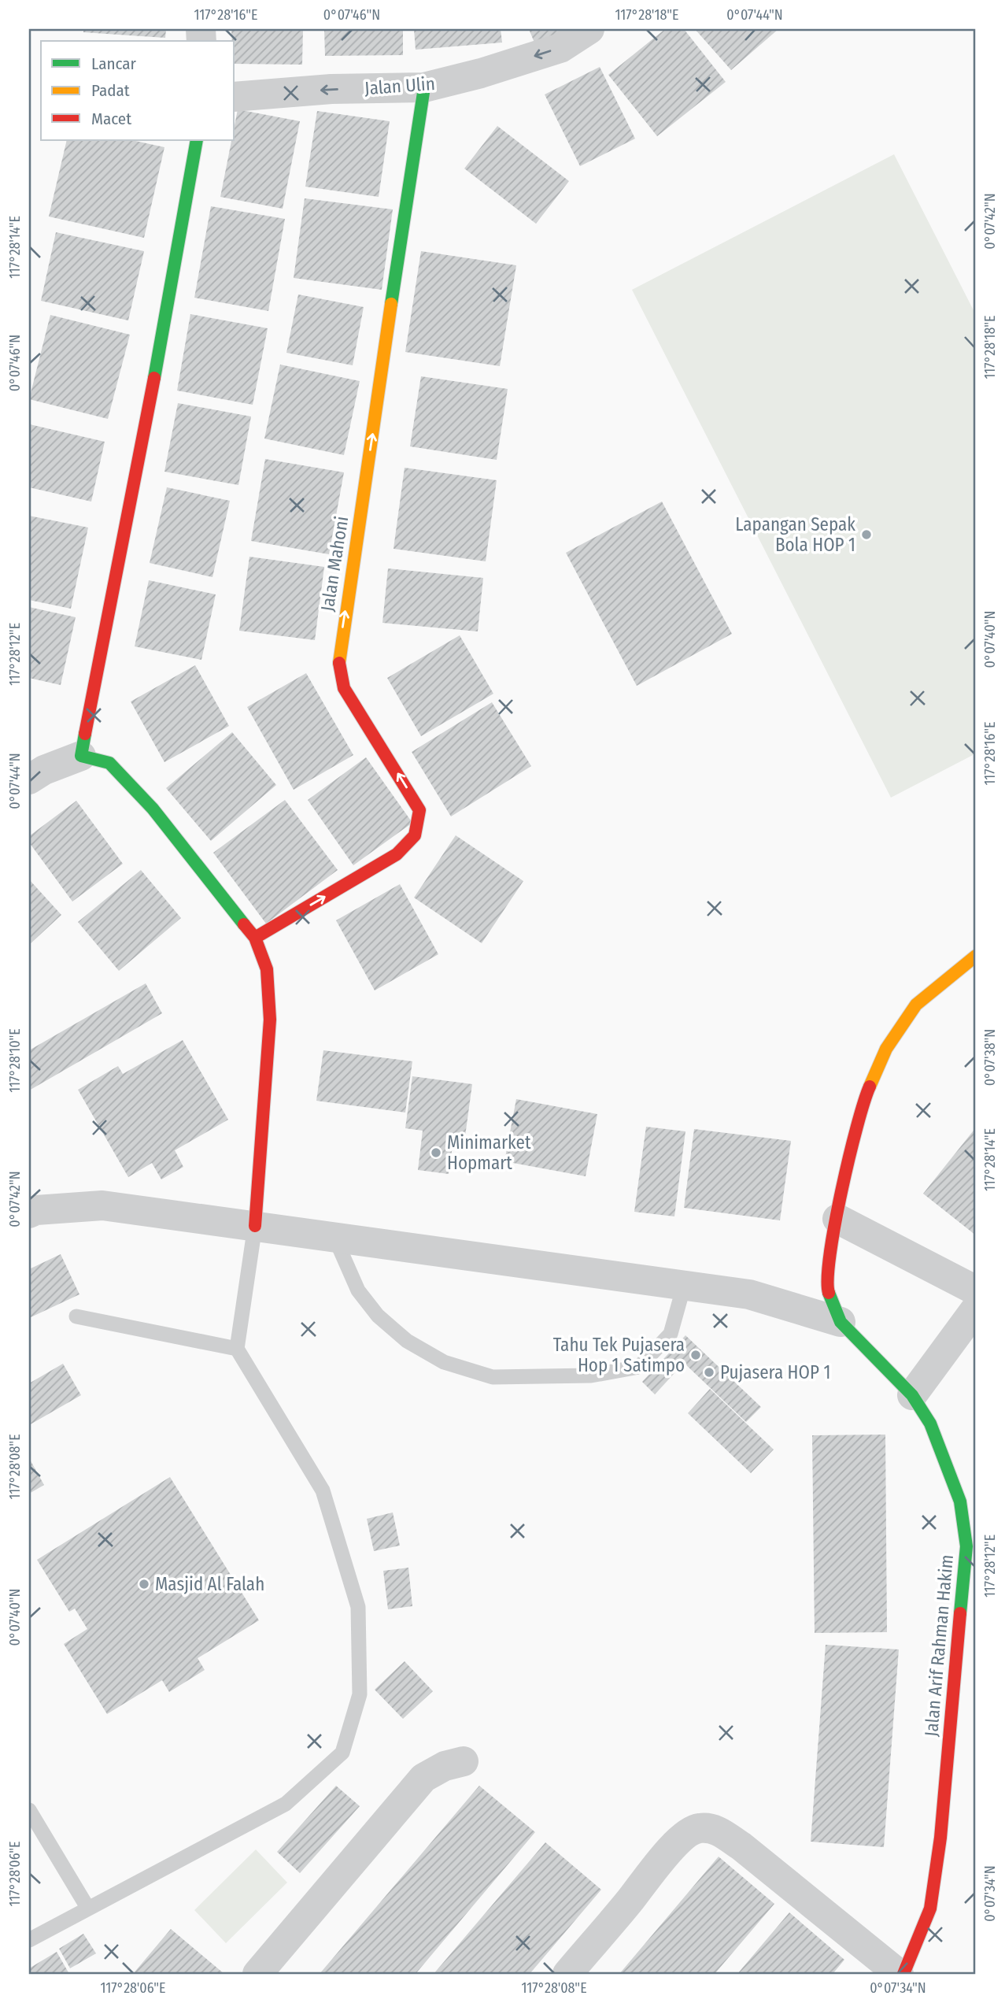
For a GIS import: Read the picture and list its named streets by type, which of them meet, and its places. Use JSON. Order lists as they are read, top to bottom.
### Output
{
  "streets": {
    "street": ["Jalan Ulin", "Jalan Mahoni", "Jalan Arif Rahman Hakim"]
  },
  "crossings": [
    ["Jalan Ulin", "Jalan Mahoni"]
  ],
  "one_way": ["Jalan Ulin", "Jalan Mahoni"],
  "places": [
    "Lapangan Sepak Bola HOP 1",
    "Minimarket Hopmart",
    "Tahu Tek Pujasera Hop 1 Satimpo",
    "Pujasera HOP 1",
    "Masjid Al Falah"
  ],
  "legend": ["Lancar", "Padat", "Macet"],
  "coordinates": [
    "117°28'16\"E",
    "0°07'46\"N",
    "117°28'18\"E",
    "0°07'44\"N",
    "0°07'42\"N",
    "117°28'14\"E",
    "0°07'40\"N",
    "117°28'12\"E",
    "0°07'38\"N",
    "117°28'10\"E",
    "117°28'08\"E",
    "117°28'06\"E",
    "0°07'34\"N"
  ]
}
